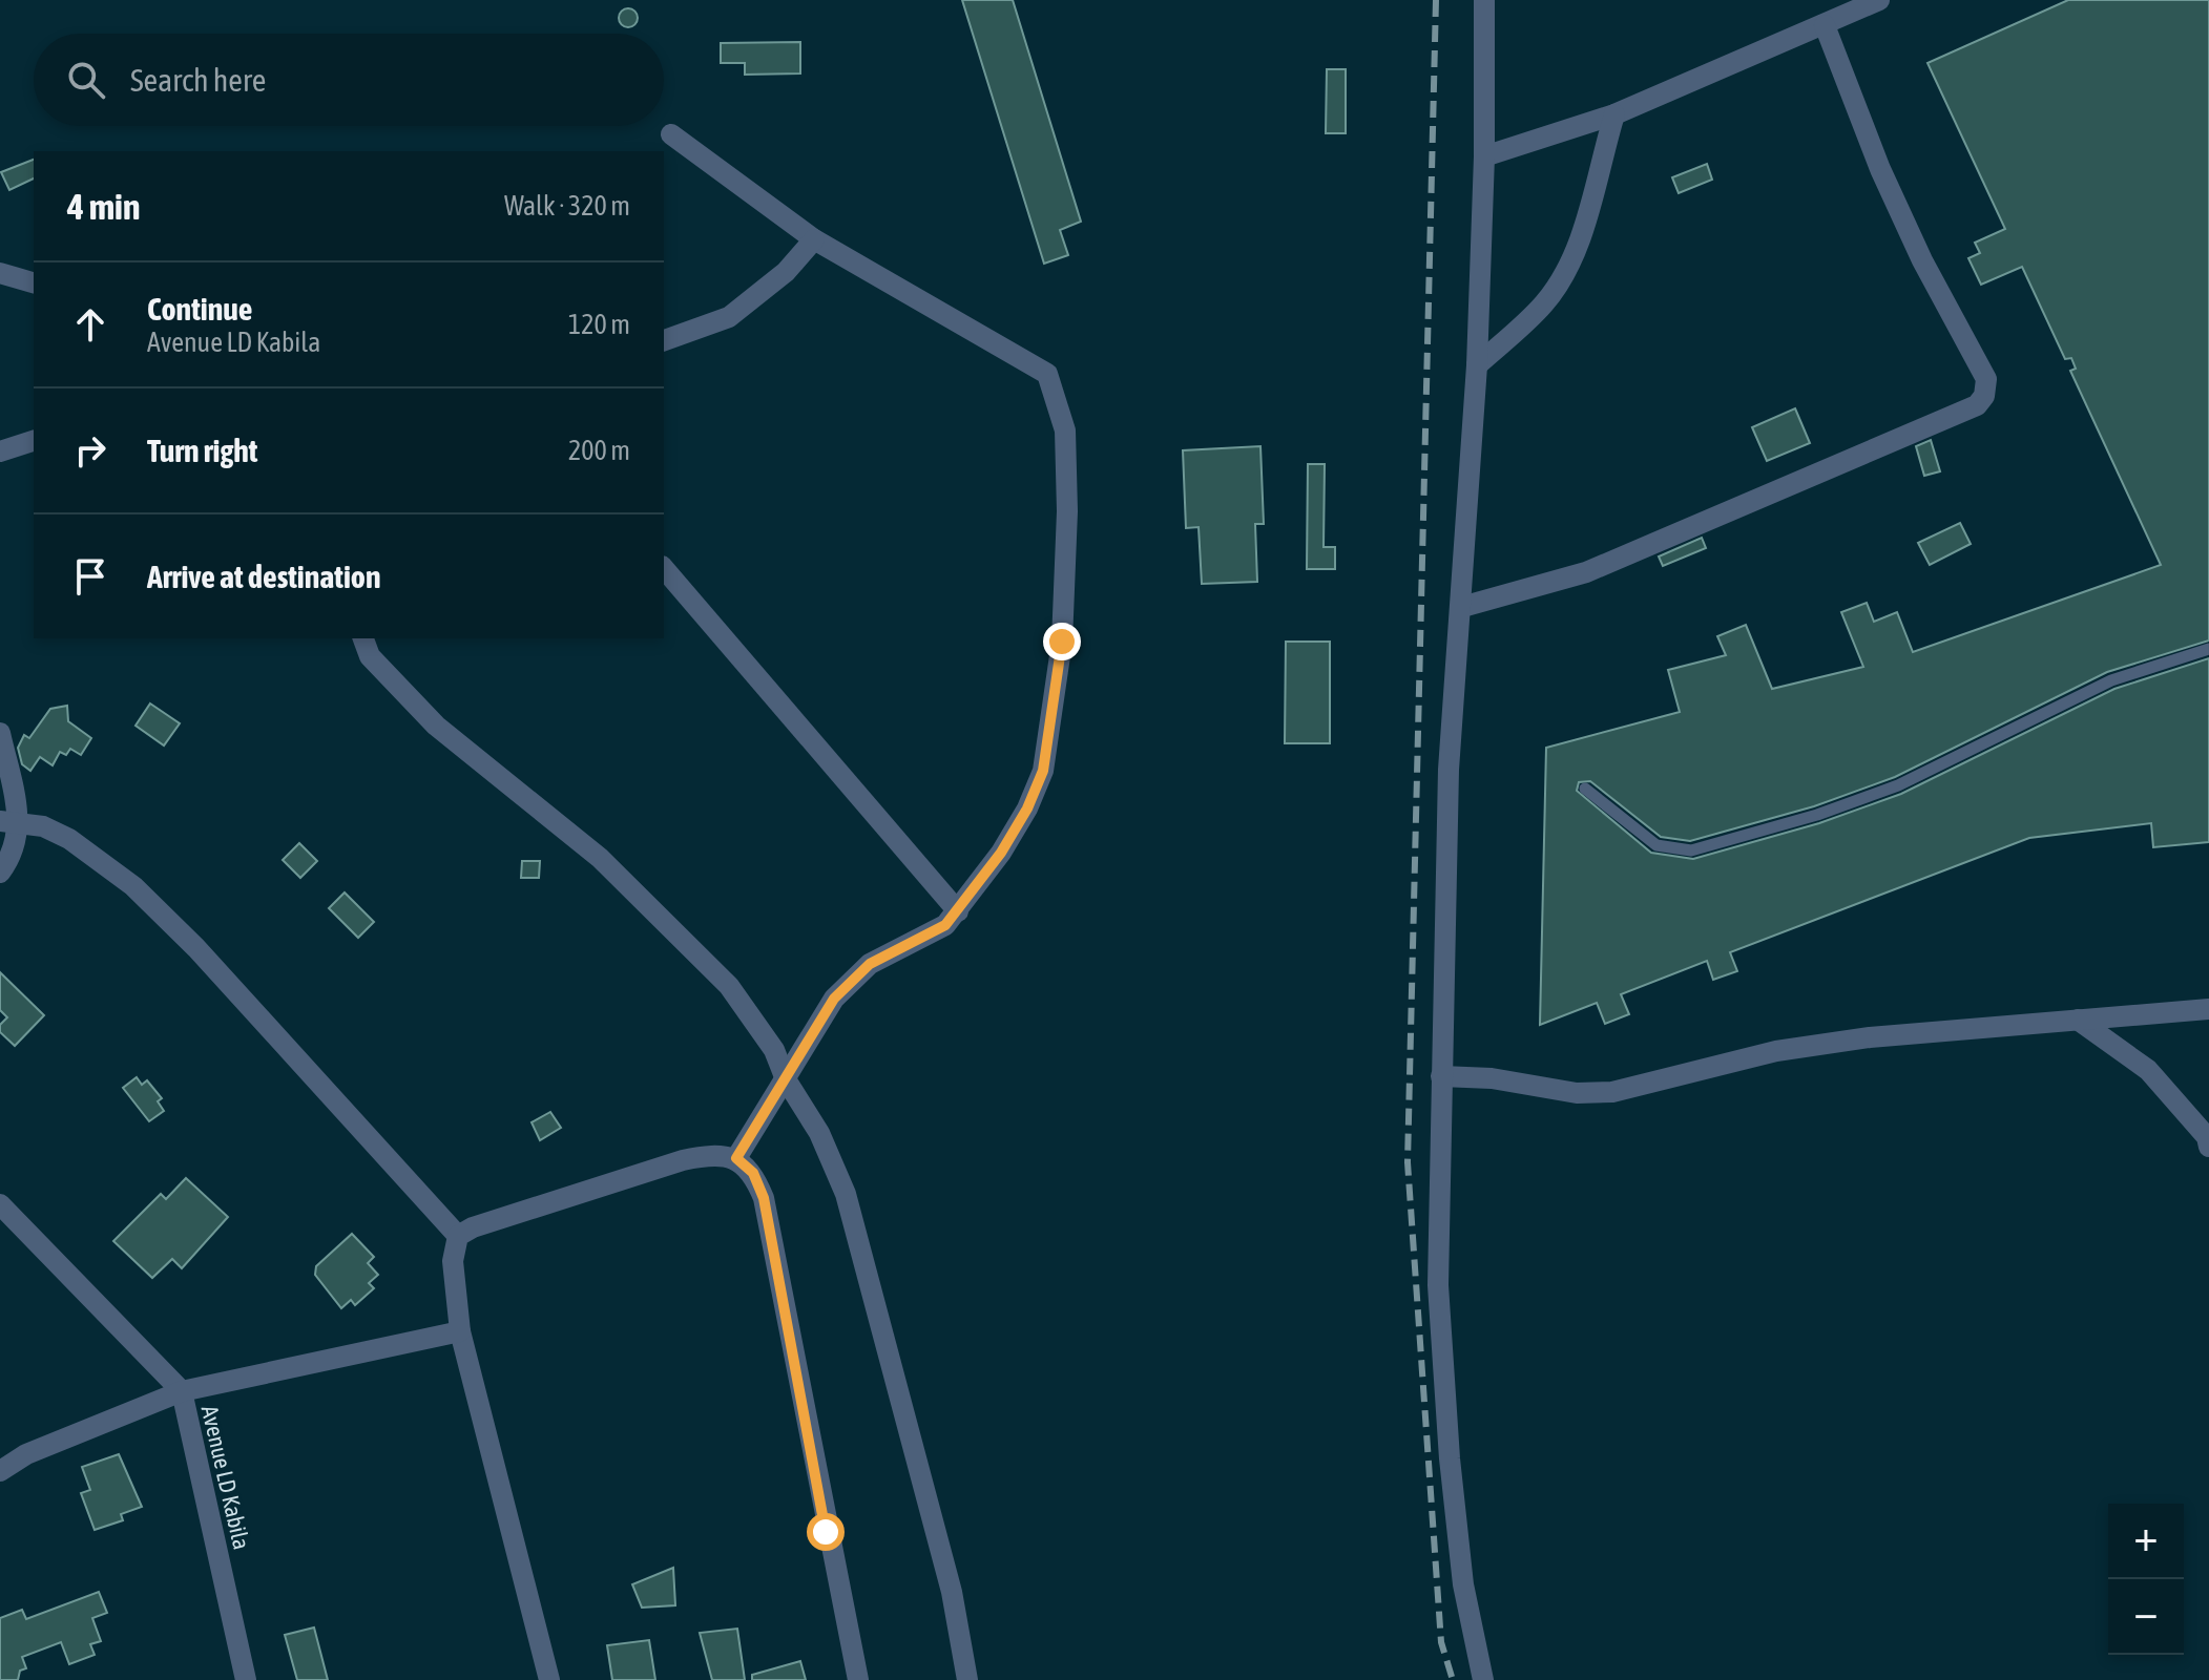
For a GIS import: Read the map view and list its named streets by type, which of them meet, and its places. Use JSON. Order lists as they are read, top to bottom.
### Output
{
  "streets": {
    "street": ["Avenue LD Kabila"]
  },
  "page": {
    "search": "Search here",
    "heading": ["4 min", "Walk · 320 m"],
    "list": [
      ["Continue", "Avenue LD Kabila", "120 m"],
      ["Turn right", "200 m"],
      "Arrive at destination"
    ],
    "map_buttons": ["+", "−"]
  }
}
